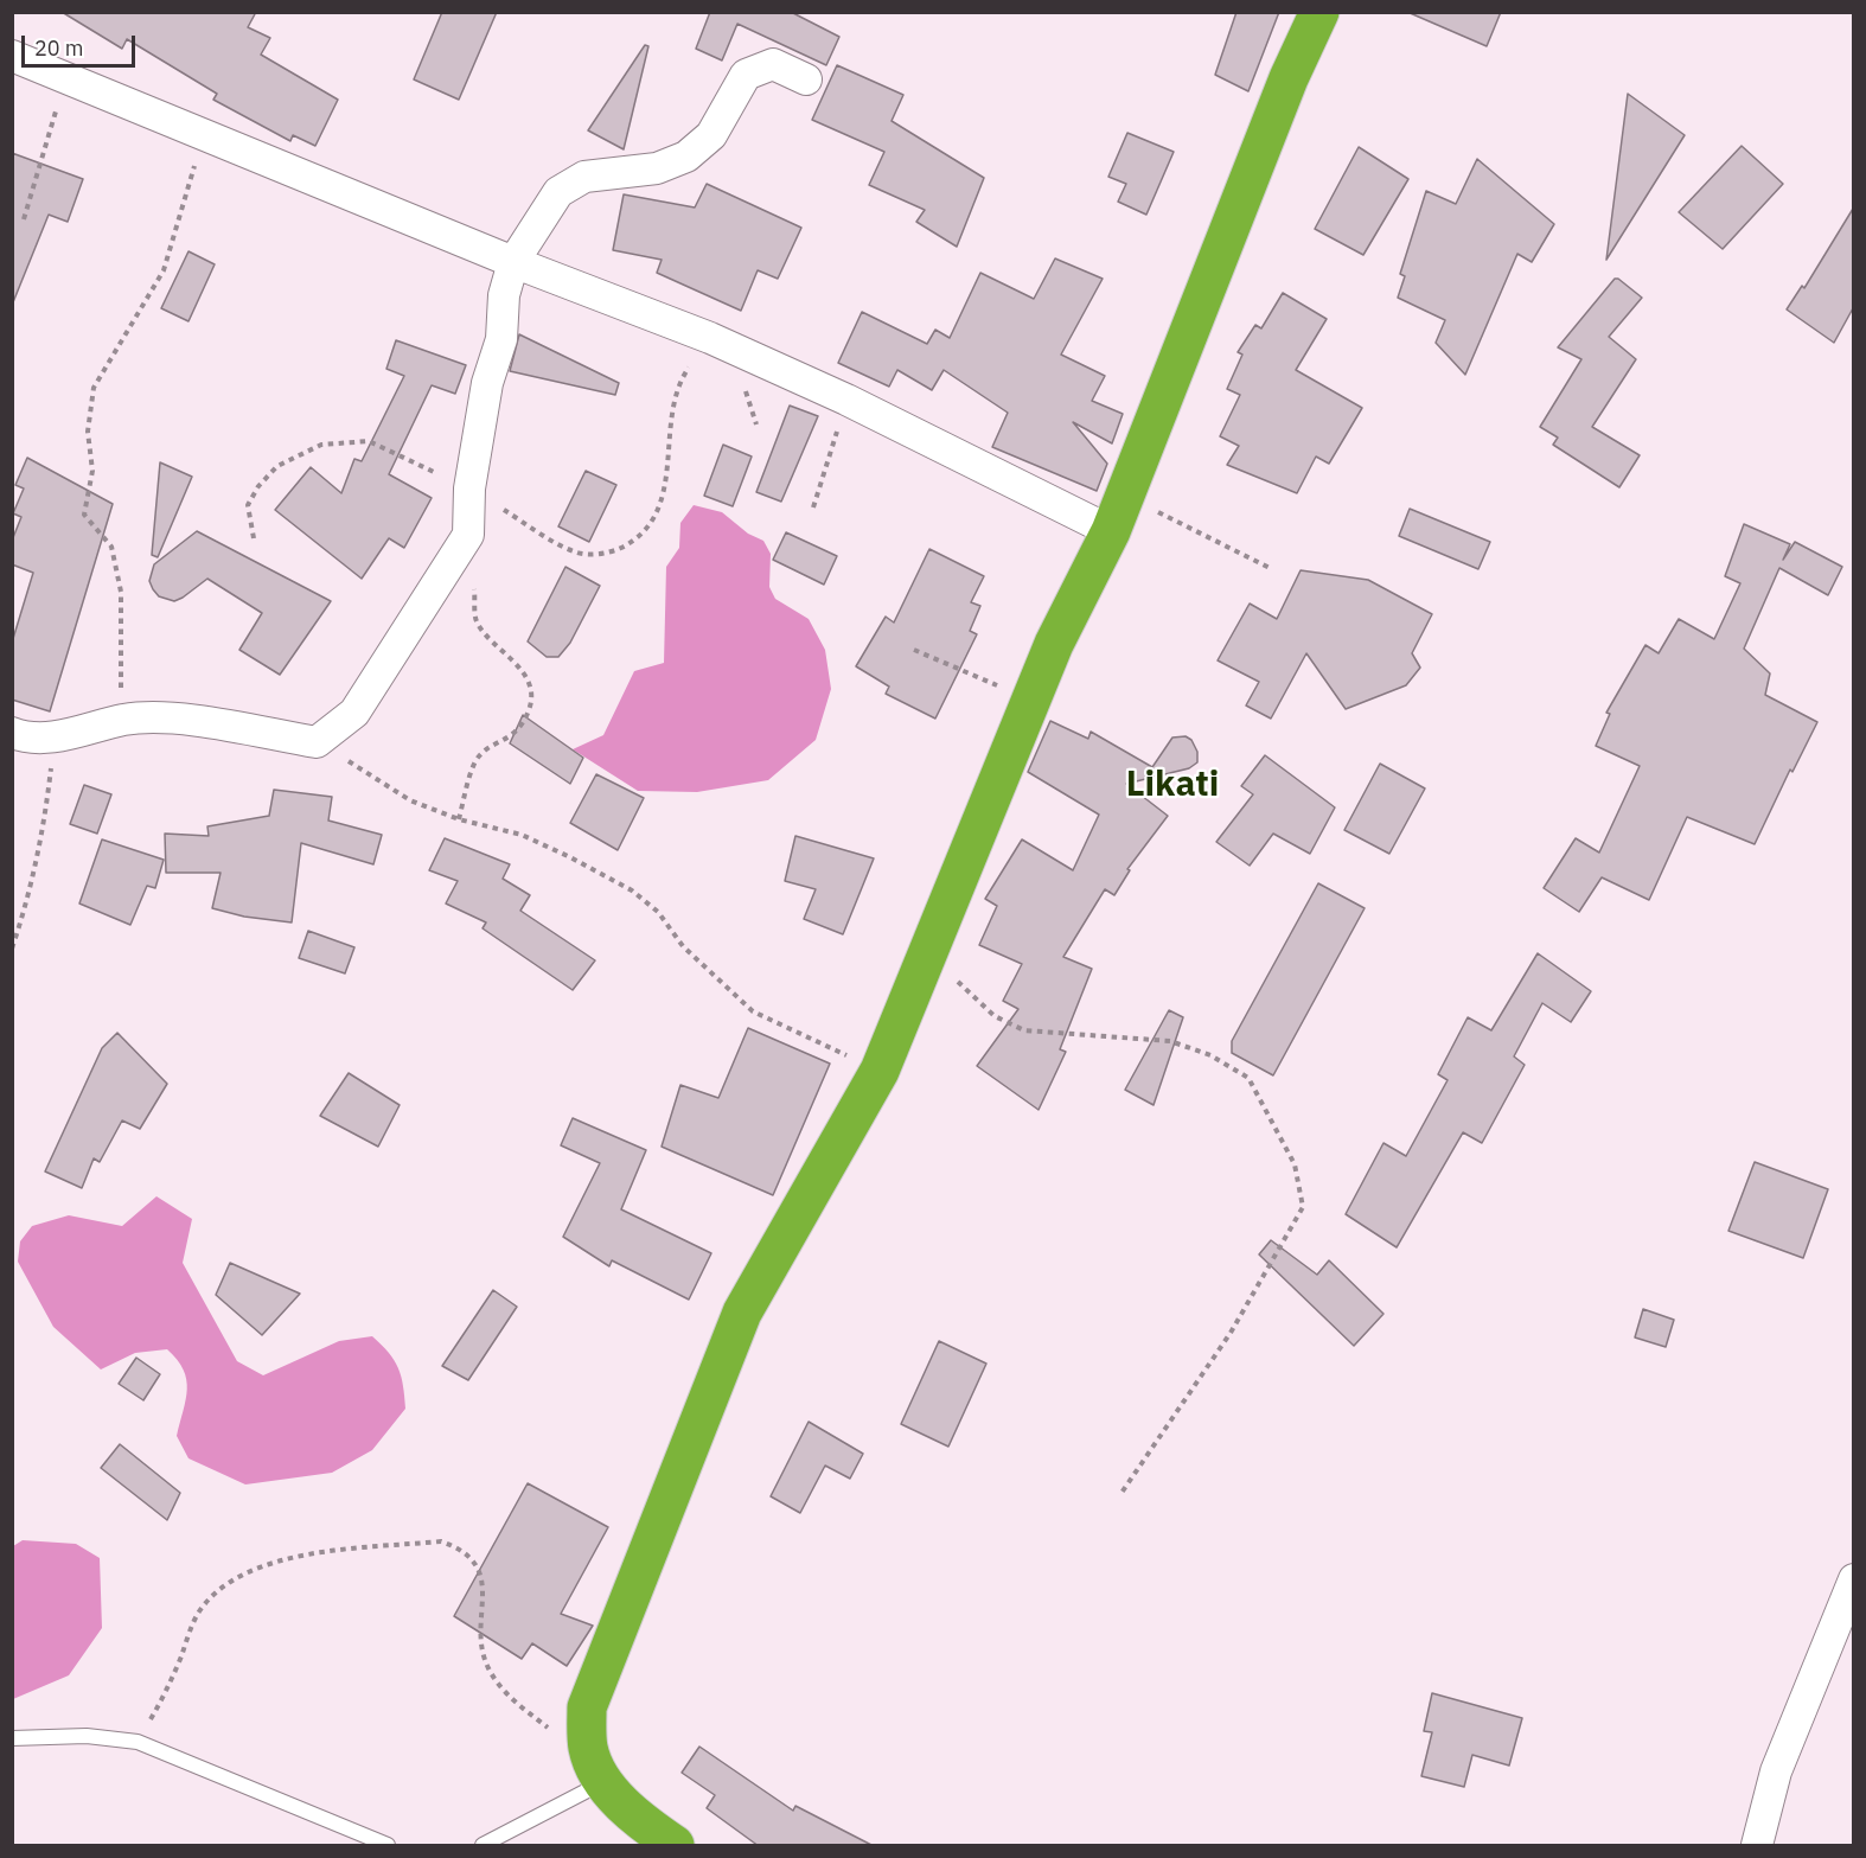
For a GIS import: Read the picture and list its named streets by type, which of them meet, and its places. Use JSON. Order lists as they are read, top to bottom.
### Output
{
  "districts": ["Likati"],
  "scale_bar": "20 m"
}
